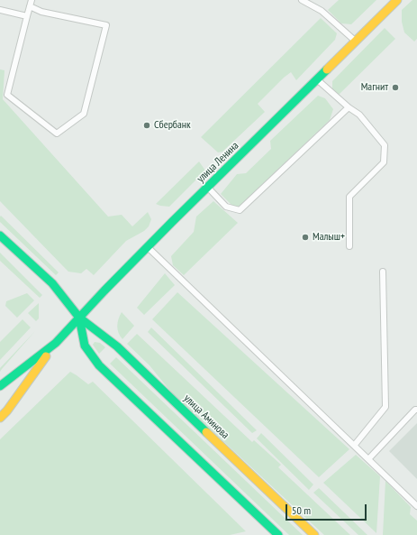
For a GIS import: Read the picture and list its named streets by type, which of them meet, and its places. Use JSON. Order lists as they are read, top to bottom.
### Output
{
  "streets": {
    "street": ["улица Ленина", "улица Аминова"]
  },
  "crossings": [
    ["улица Ленина", "улица Аминова"]
  ],
  "places": ["Магнит", "Сбербанк", "Малыш+"],
  "scale_bar": "50 m"
}
